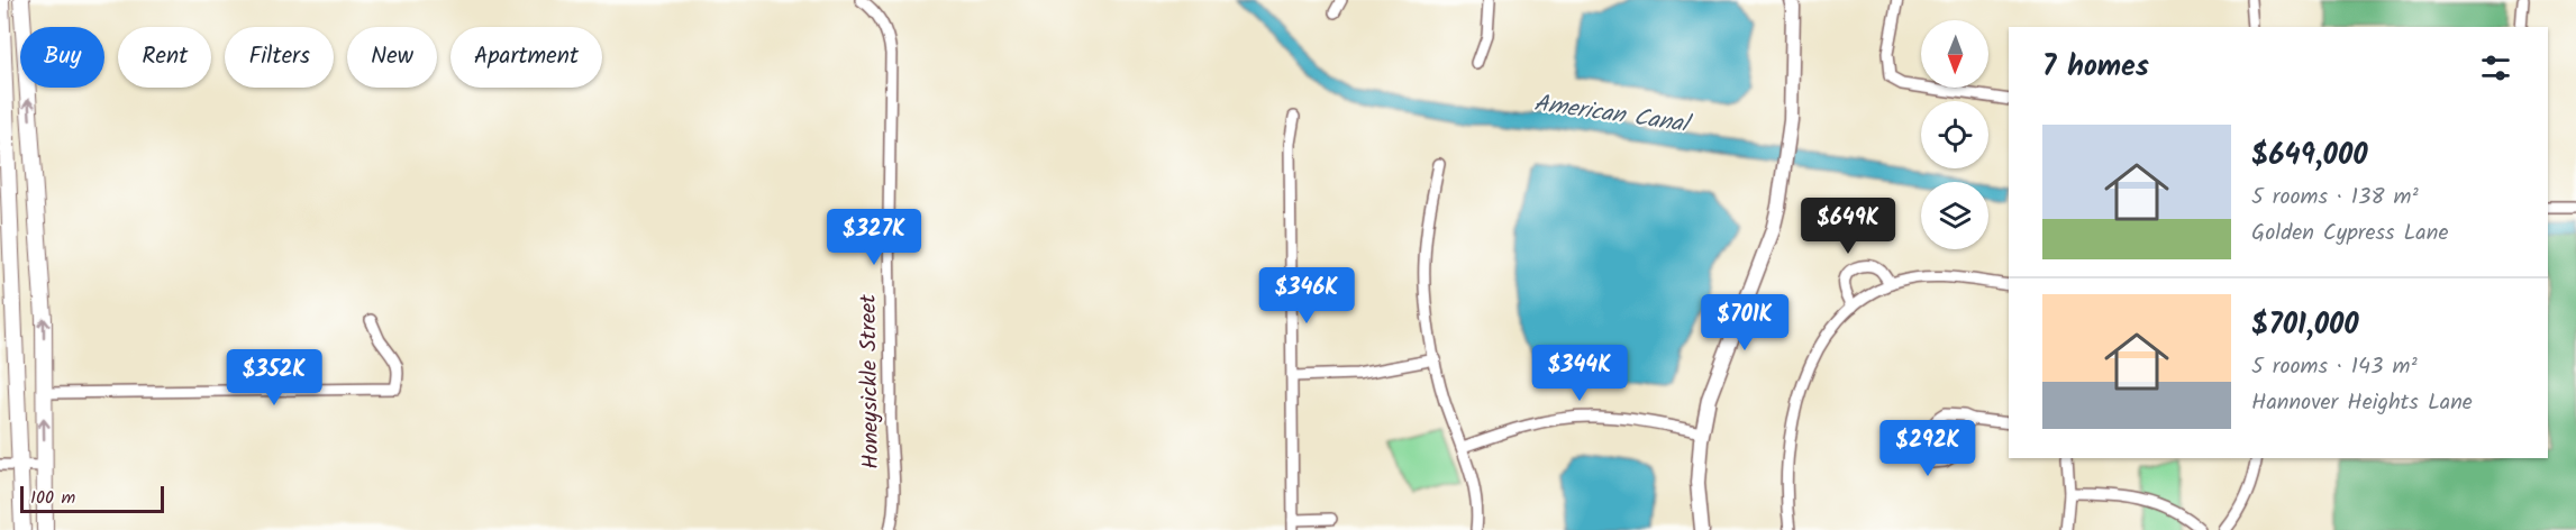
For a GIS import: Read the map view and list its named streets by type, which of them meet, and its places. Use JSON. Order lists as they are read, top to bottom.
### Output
{
  "streets": {
    "street": ["Honeysickle Street"]
  },
  "water": ["American Canal"],
  "scale_bar": "100 m",
  "north": "bottom",
  "page": {
    "chip": [
      "Buy",
      "Rent",
      "Filters",
      "New",
      "Apartment"
    ],
    "heading": "7 homes",
    "list": [
      {
        "name": "$649,000",
        "note": "5 rooms · 138 m² · Golden Cypress Lane"
      },
      {
        "name": "$701,000",
        "note": "5 rooms · 143 m² · Hannover Heights Lane"
      }
    ],
    "price": [
      "$649K",
      "$327K",
      "$346K",
      "$701K",
      "$344K",
      "$352K",
      "$292K"
    ],
    "scale": "100 m"
  }
}
